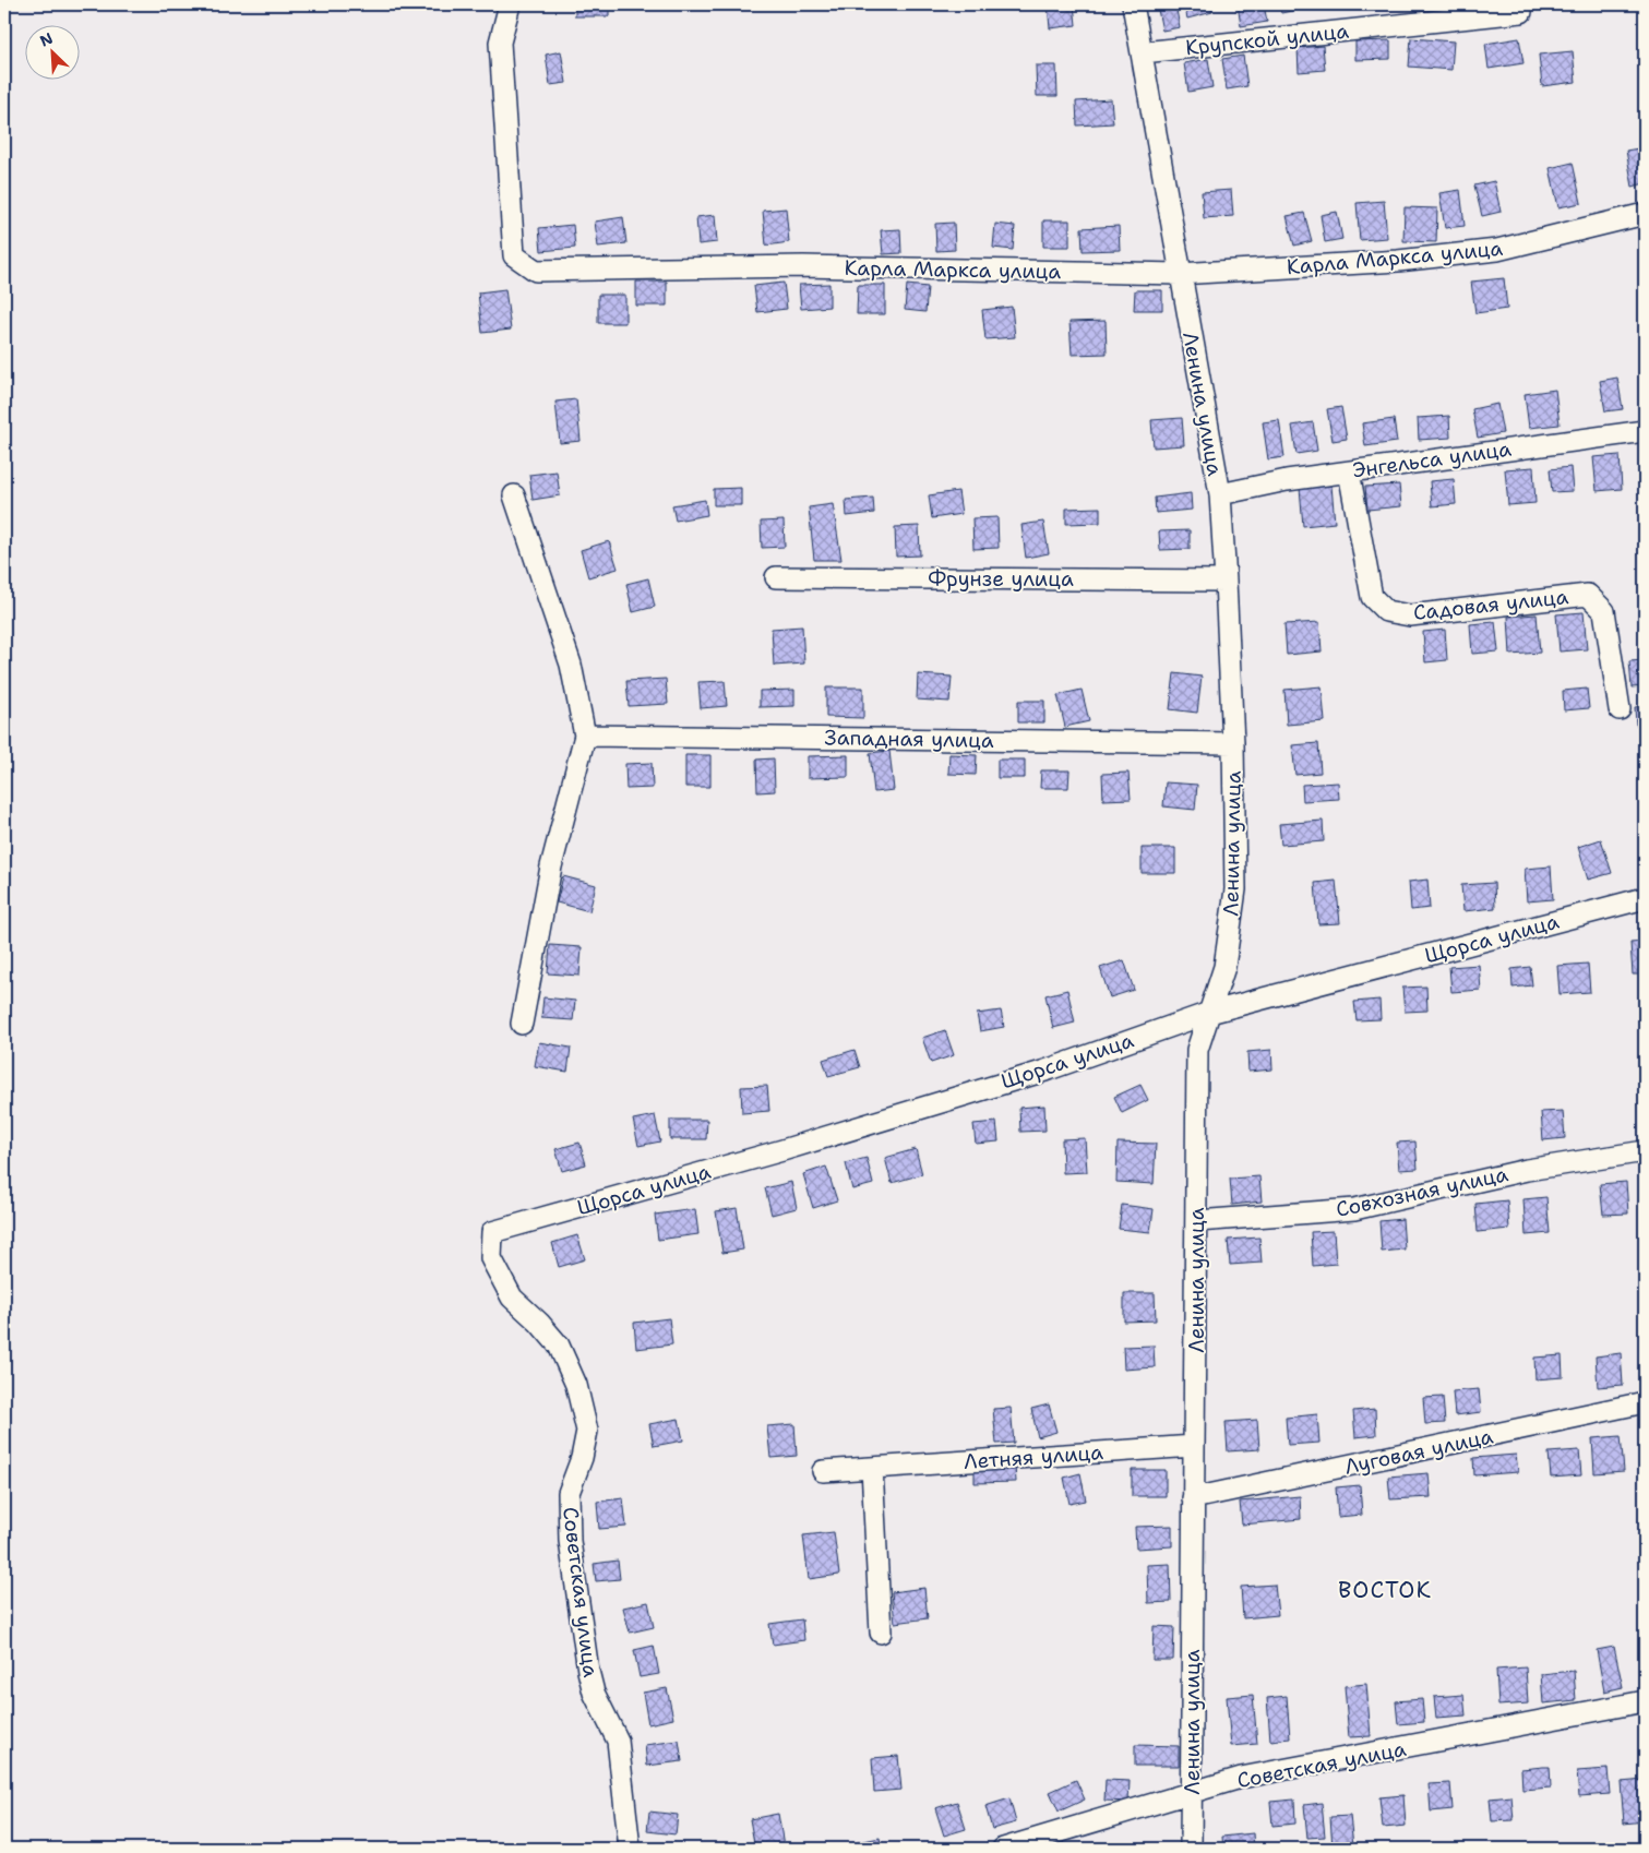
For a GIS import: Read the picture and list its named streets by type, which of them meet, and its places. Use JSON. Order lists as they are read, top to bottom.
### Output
{
  "streets": {
    "street": [
      "Крупской улица",
      "Карла Маркса улица",
      "Ленина улица",
      "Энгельса улица",
      "Фрунзе улица",
      "Садовая улица",
      "Западная улица",
      "Щорса улица",
      "Совхозная улица",
      "Луговая улица",
      "Летняя улица",
      "Советская улица"
    ]
  },
  "crossings": [
    ["Крупской улица", "Ленина улица"],
    ["Карла Маркса улица", "Ленина улица"],
    ["Ленина улица", "Энгельса улица"],
    ["Ленина улица", "Фрунзе улица"],
    ["Ленина улица", "Западная улица"],
    ["Ленина улица", "Щорса улица"],
    ["Ленина улица", "Совхозная улица"],
    ["Ленина улица", "Луговая улица"],
    ["Ленина улица", "Летняя улица"],
    ["Ленина улица", "Советская улица"],
    ["Энгельса улица", "Садовая улица"],
    ["Щорса улица", "Советская улица"]
  ],
  "districts": ["ВОСТОК"],
  "north": "top left"
}
